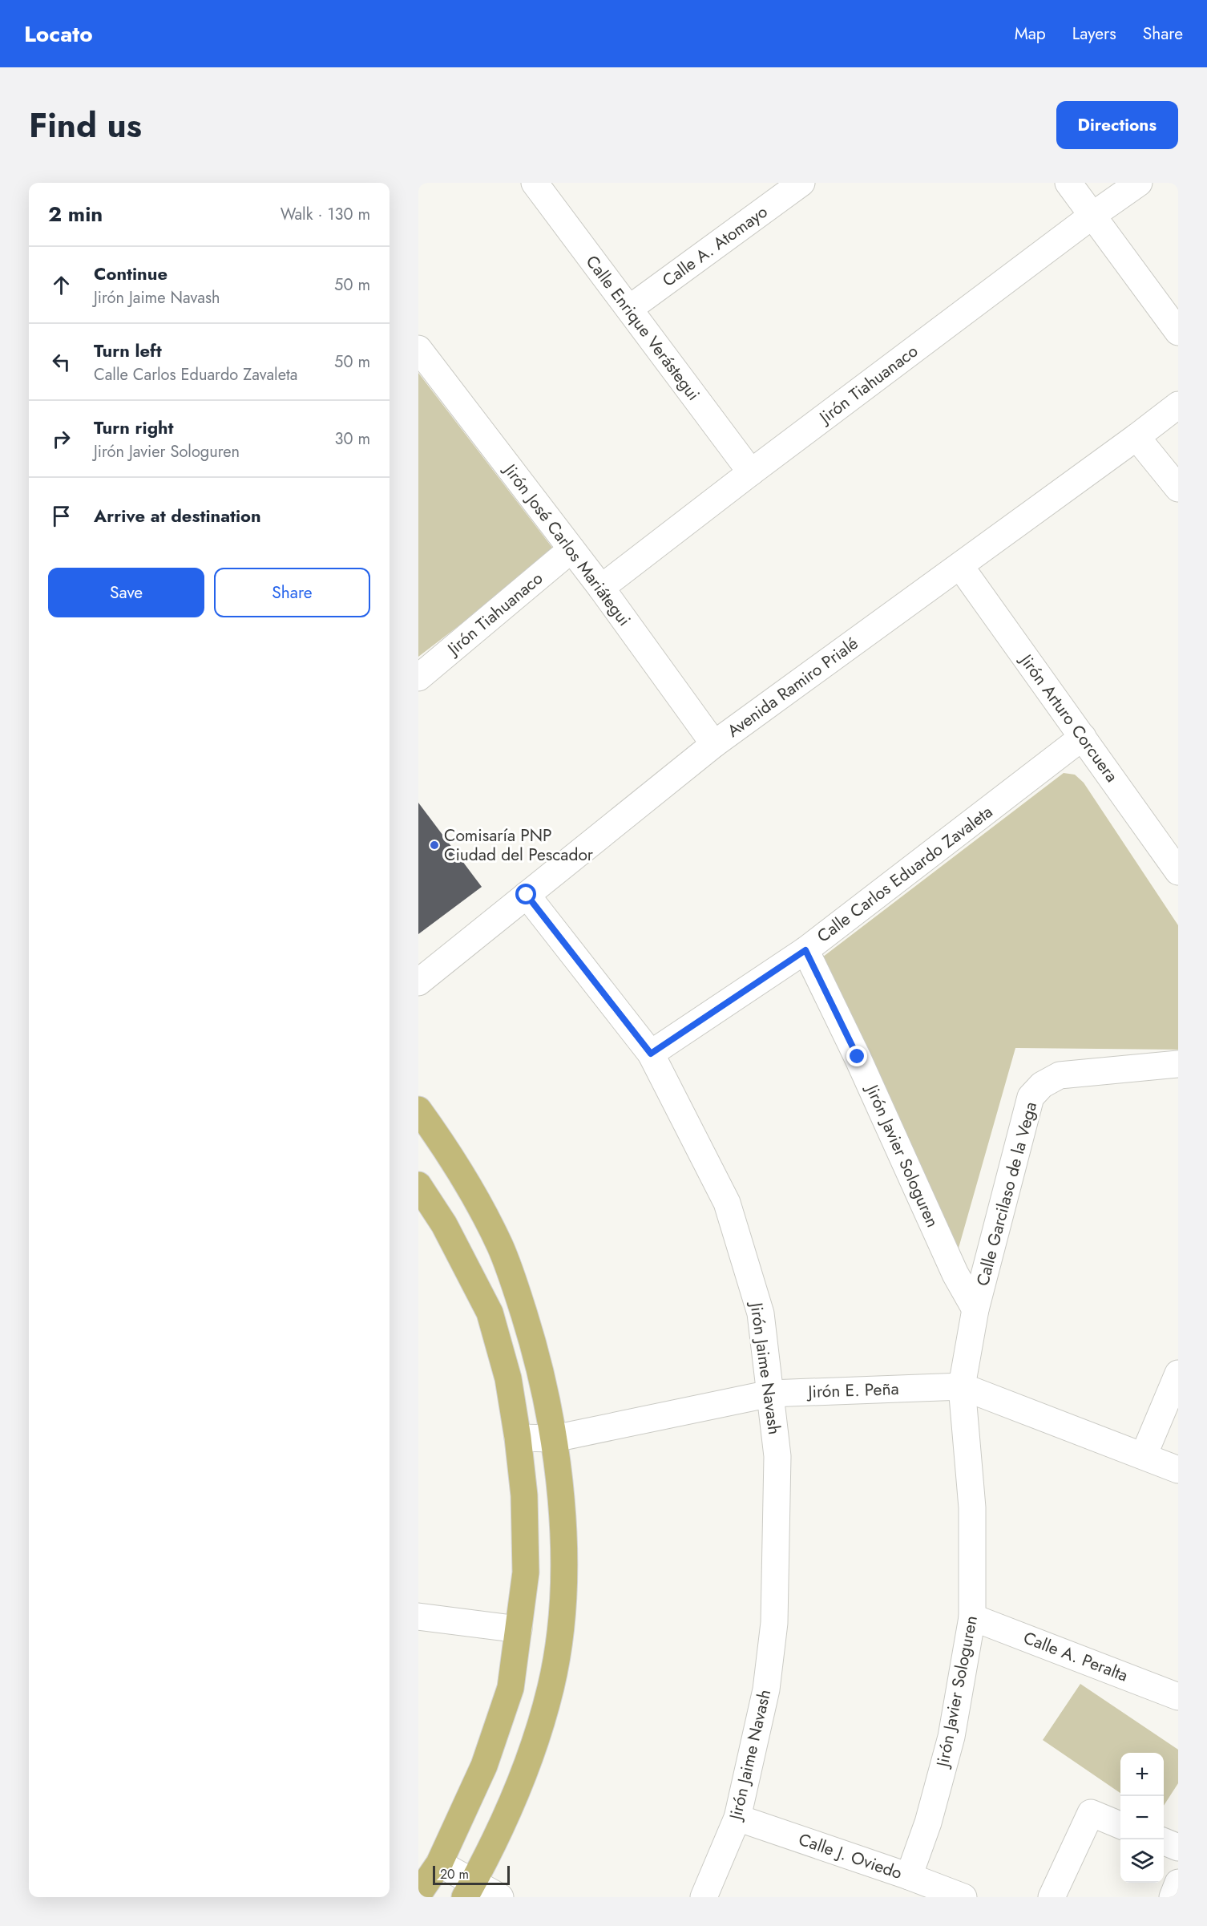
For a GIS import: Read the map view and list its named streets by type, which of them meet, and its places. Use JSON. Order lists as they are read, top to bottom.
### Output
{
  "streets": {
    "street": [
      "Calle A. Atomayo",
      "Calle Enrique Verástegui",
      "Jirón Tiahuanaco",
      "Jirón José Carlos Mariátegui",
      "Avenida Ramiro Prialé",
      "Jirón Arturo Corcuera",
      "Calle Carlos Eduardo Zavaleta",
      "Jirón Javier Sologuren",
      "Calle Garcilaso de la Vega",
      "Jirón Jaime Navash",
      "Jirón E. Peña",
      "Calle A. Peralta",
      "Calle J. Oviedo"
    ]
  },
  "crossings": [
    ["Calle A. Atomayo", "Calle Enrique Verástegui"],
    ["Calle Enrique Verástegui", "Jirón Tiahuanaco"],
    ["Jirón Tiahuanaco", "Jirón José Carlos Mariátegui"],
    ["Jirón José Carlos Mariátegui", "Avenida Ramiro Prialé"],
    ["Avenida Ramiro Prialé", "Jirón Arturo Corcuera"],
    ["Avenida Ramiro Prialé", "Jirón Jaime Navash"],
    ["Jirón Arturo Corcuera", "Calle Carlos Eduardo Zavaleta"],
    ["Calle Carlos Eduardo Zavaleta", "Jirón Javier Sologuren"],
    ["Calle Carlos Eduardo Zavaleta", "Jirón Jaime Navash"],
    ["Jirón Javier Sologuren", "Calle Garcilaso de la Vega"],
    ["Jirón Javier Sologuren", "Jirón E. Peña"],
    ["Jirón Javier Sologuren", "Calle A. Peralta"],
    ["Jirón Javier Sologuren", "Calle J. Oviedo"],
    ["Calle Garcilaso de la Vega", "Jirón E. Peña"],
    ["Jirón Jaime Navash", "Jirón E. Peña"],
    ["Jirón Jaime Navash", "Calle J. Oviedo"]
  ],
  "places": ["Comisaría PNP Ciudad del Pescador"],
  "scale_bar": "20 m",
  "page": {
    "header": "Locato",
    "nav": ["Map", "Layers", "Share"],
    "title": "Find us",
    "buttons": [
      "Directions",
      ["Save", "Share"]
    ],
    "heading": ["2 min", "Walk · 130 m"],
    "list": [
      ["Continue", "Jirón Jaime Navash", "50 m"],
      ["Turn left", "Calle Carlos Eduardo Zavaleta", "50 m"],
      ["Turn right", "Jirón Javier Sologuren", "30 m"],
      "Arrive at destination"
    ],
    "map_buttons": ["+", "−"],
    "scale": "20 m"
  }
}
